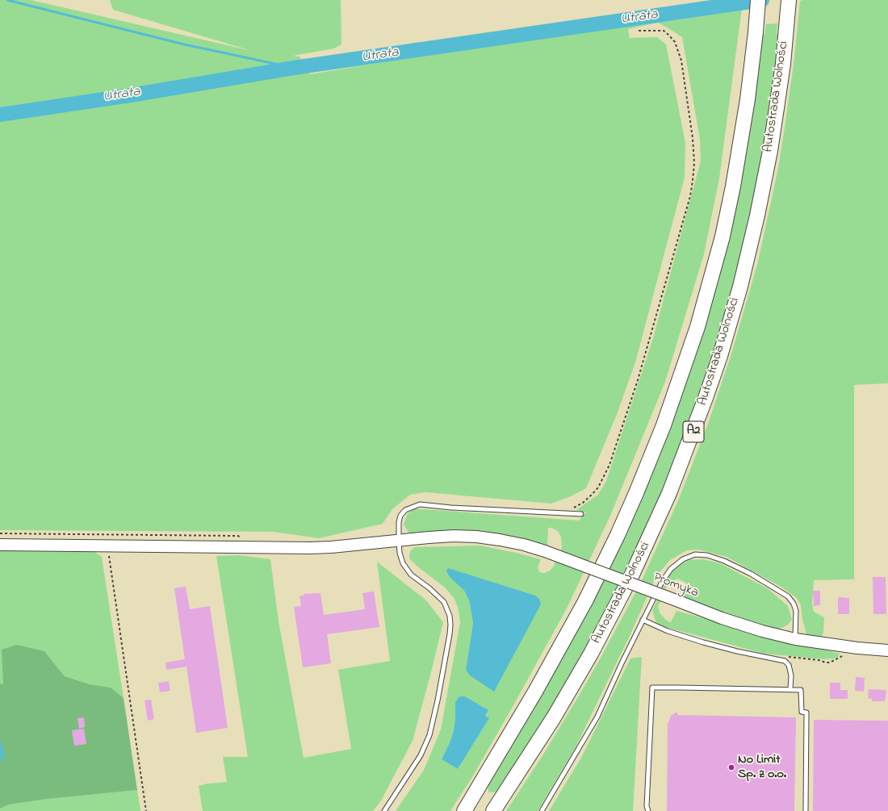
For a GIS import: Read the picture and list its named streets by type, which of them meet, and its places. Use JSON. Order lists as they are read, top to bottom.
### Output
{
  "streets": {
    "highway": ["Autostrada Wolności", "A2"],
    "street": ["Promyka"]
  },
  "water": ["Utrata"],
  "places": ["No Limit Sp. z o.o."]
}
